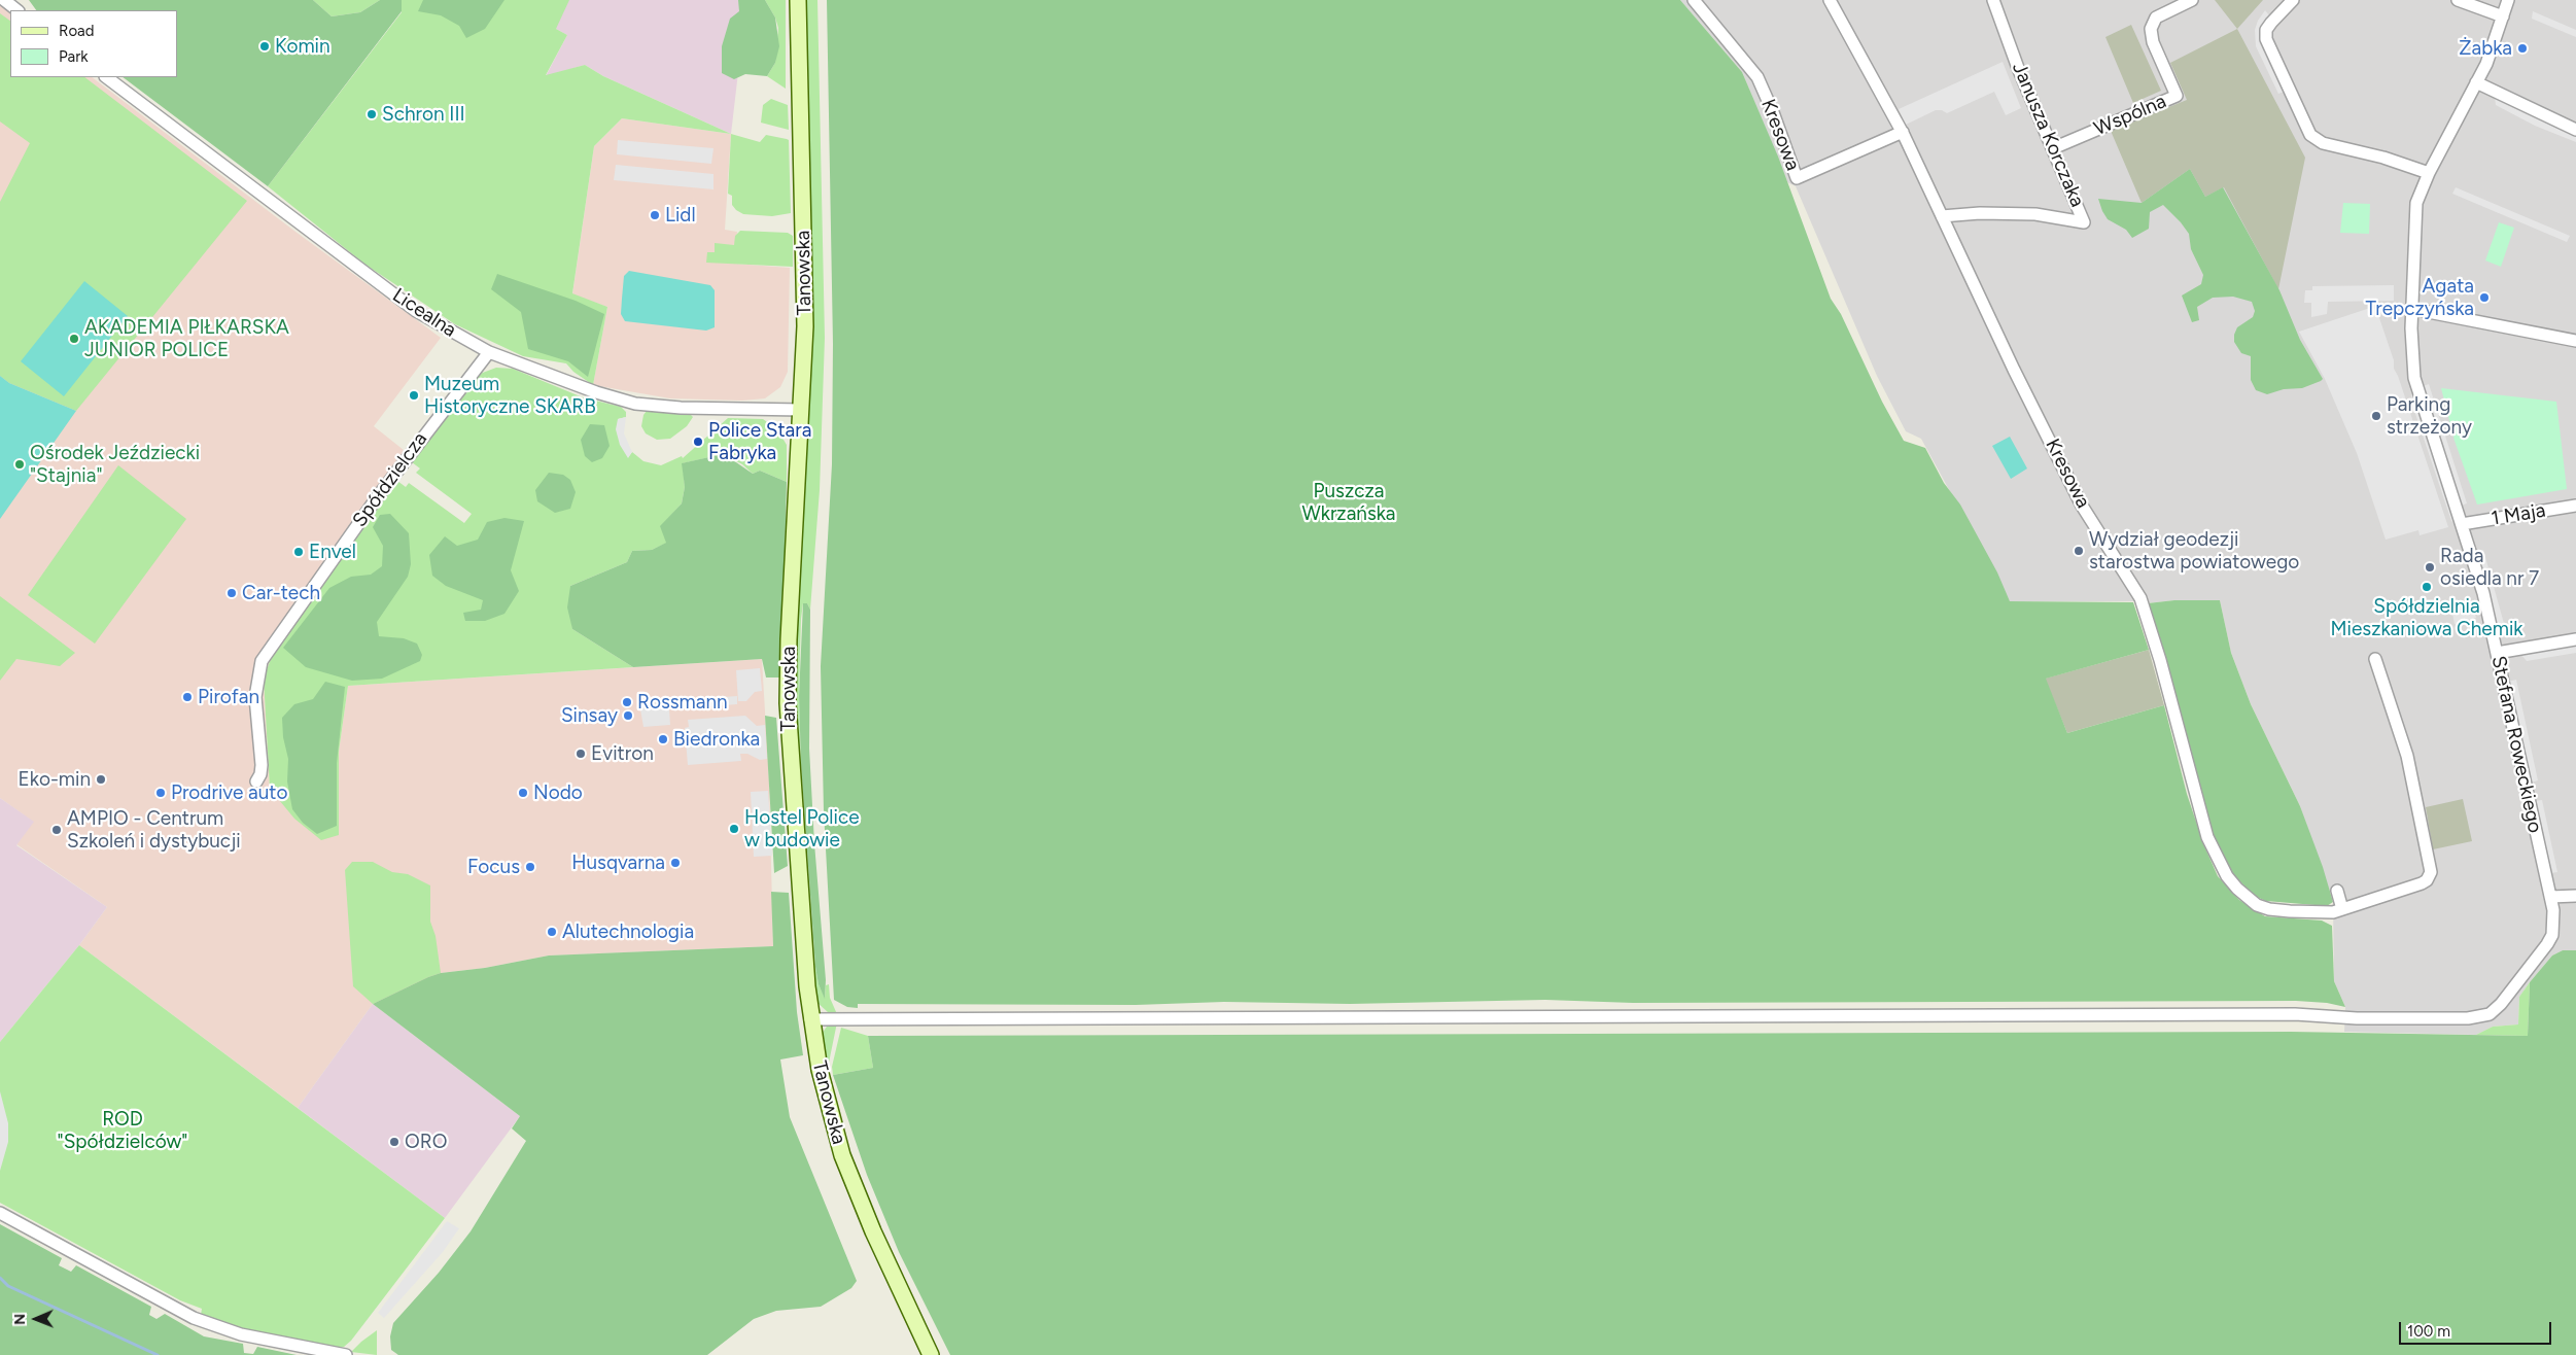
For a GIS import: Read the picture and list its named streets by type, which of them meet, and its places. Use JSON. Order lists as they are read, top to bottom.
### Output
{
  "streets": {
    "main road": ["Tanowska"],
    "street": [
      "Wspólna",
      "Kresowa",
      "Janusza Korczaka",
      "Licealna",
      "Spółdzielcza",
      "1 Maja",
      "Stefana Roweckiego"
    ]
  },
  "crossings": [
    ["Wspólna", "Janusza Korczaka"],
    ["Kresowa", "Janusza Korczaka"],
    ["Tanowska", "Licealna"],
    ["Tanowska", "Stefana Roweckiego"],
    ["Licealna", "Spółdzielcza"],
    ["1 Maja", "Stefana Roweckiego"]
  ],
  "parks": ["Puszcza Wkrzańska", "ROD \"Spółdzielców\""],
  "places": [
    "Komin",
    "Żabka",
    "Schron III",
    "Lidl",
    "Agata Trepczyńska",
    "AKADEMIA PIŁKARSKA JUNIOR POLICE",
    "Muzeum Historyczne SKARB",
    "Parking strzeżony",
    "Police Stara Fabryka",
    "Ośrodek Jeździecki \"Stajnia\"",
    "Wydział geodezji starostwa powiatowego",
    "Envel",
    "Rada osiedla nr 7",
    "Spółdzielnia Mieszkaniowa Chemik",
    "Car-tech",
    "Pirofan",
    "Rossmann",
    "Sinsay",
    "Biedronka",
    "Evitron",
    "Eko-min",
    "Prodrive auto",
    "Nodo",
    "Hostel Police w budowie",
    "AMPIO - Centrum Szkoleń i dystybucji",
    "Husqvarna",
    "Focus",
    "Alutechnologia",
    "ORO"
  ],
  "legend": ["Road", "Park"],
  "scale_bar": "100 m",
  "north": "left"
}
